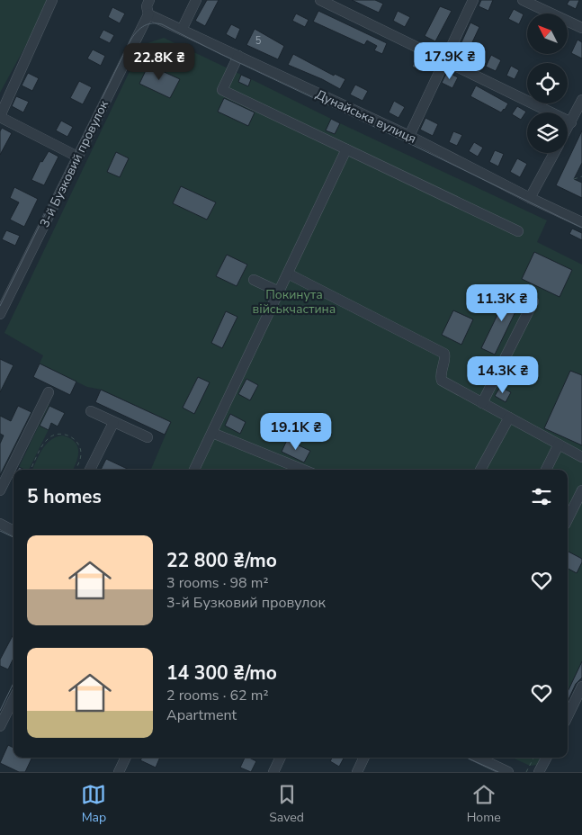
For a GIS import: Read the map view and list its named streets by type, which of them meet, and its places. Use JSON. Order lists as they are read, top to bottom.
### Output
{
  "streets": {
    "street": ["Дунайська вулиця", "3-й Бузковий провулок"]
  },
  "crossings": [
    ["Дунайська вулиця", "3-й Бузковий провулок"]
  ],
  "parks": ["Покинута військчастина"],
  "house_numbers": ["5"],
  "north": "top left",
  "page": {
    "price": [
      "17.9K ₴",
      "22.8K ₴",
      "11.3K ₴",
      "14.3K ₴",
      "19.1K ₴"
    ],
    "heading": "5 homes",
    "list": [
      {
        "name": "22 800 ₴/mo",
        "note": "3 rooms · 98 m² · 3-й Бузковий провулок"
      },
      {
        "name": "14 300 ₴/mo",
        "note": "2 rooms · 62 m² · Apartment"
      }
    ],
    "tabs": ["Map", "Saved", "Home"]
  }
}
